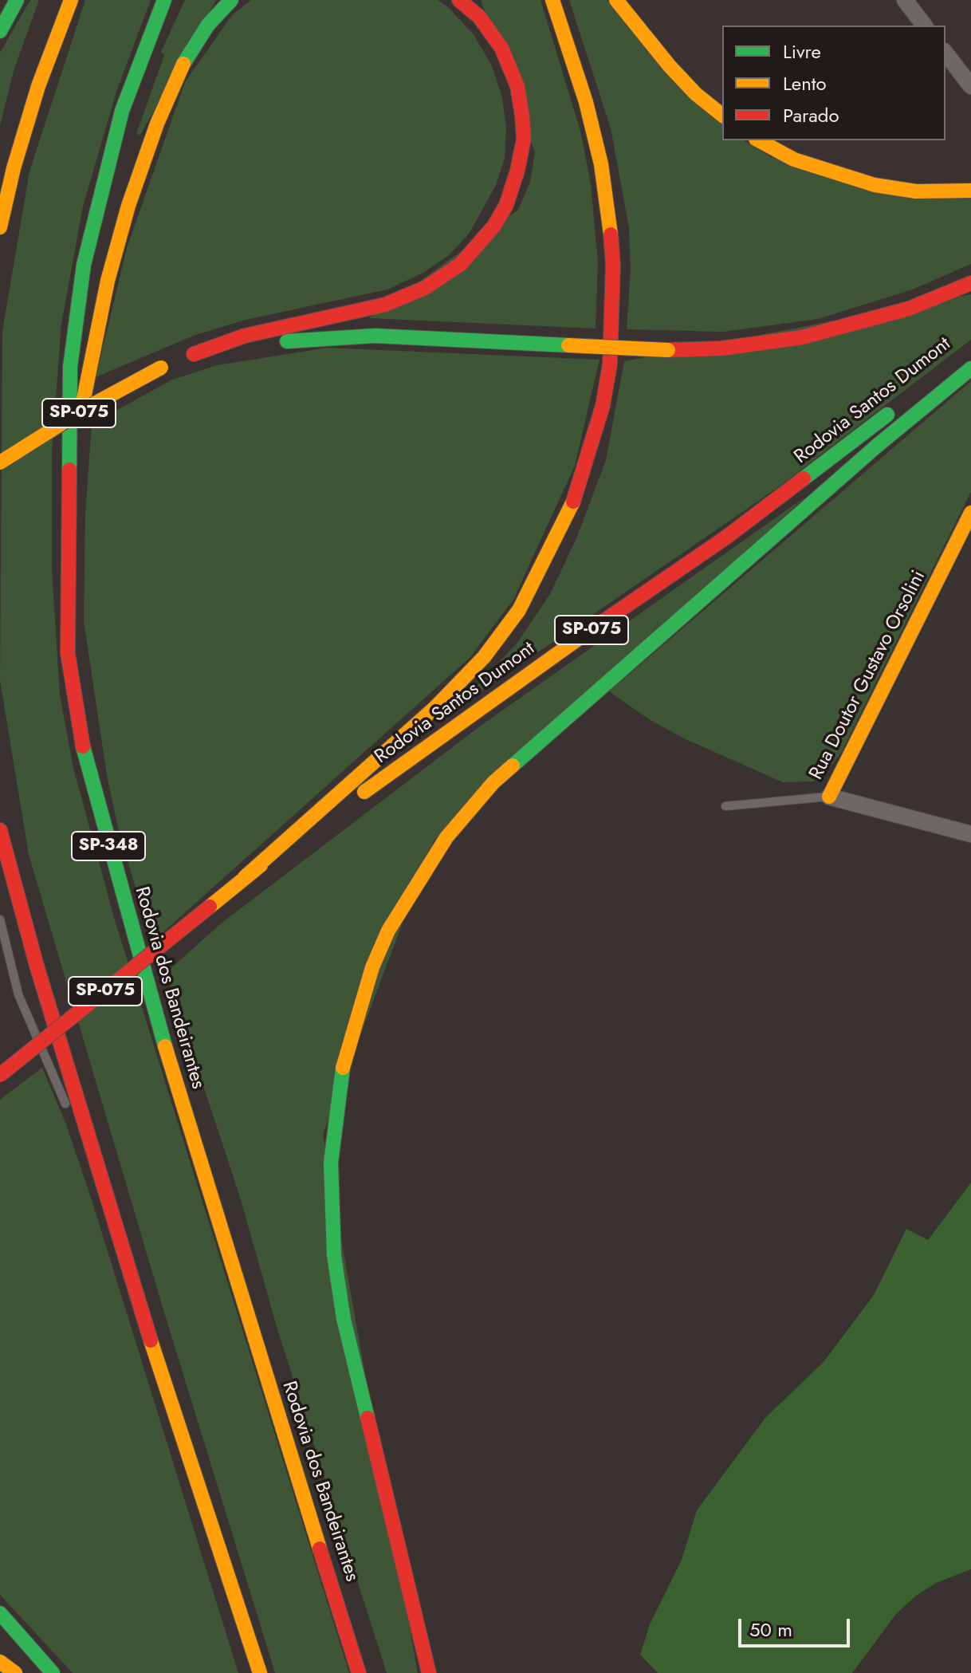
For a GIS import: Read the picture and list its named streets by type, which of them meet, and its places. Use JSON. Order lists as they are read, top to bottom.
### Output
{
  "streets": {
    "main road": [
      "Rodovia Santos Dumont",
      "SP-075",
      "Rua Doutor Gustavo Orsolini",
      "SP-348",
      "Rodovia dos Bandeirantes"
    ]
  },
  "legend": ["Livre", "Lento", "Parado"],
  "scale_bar": "50 m"
}
